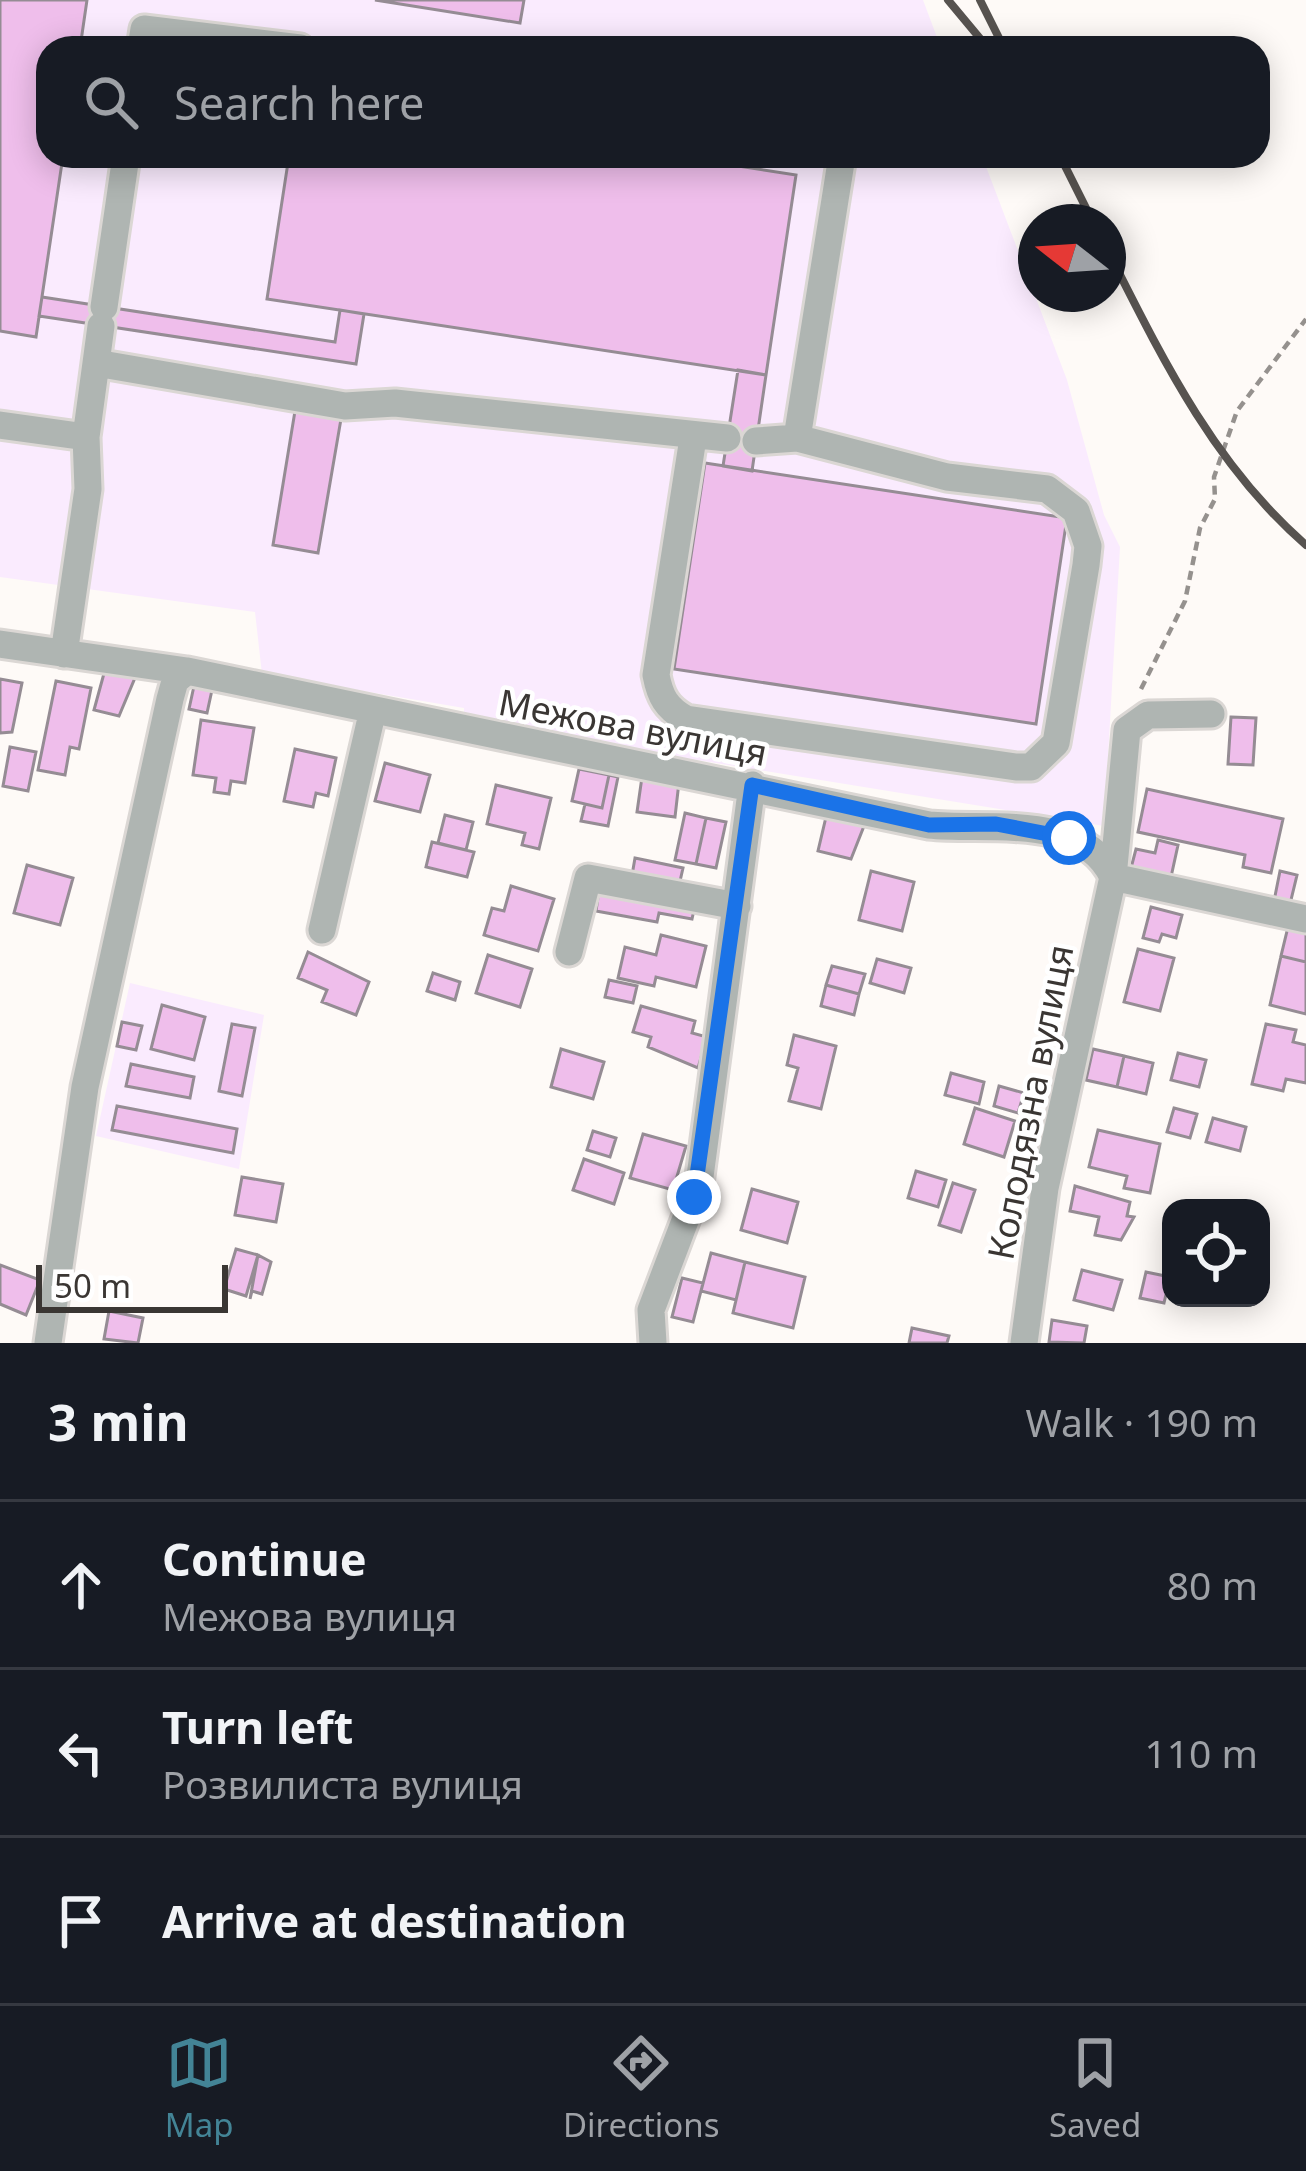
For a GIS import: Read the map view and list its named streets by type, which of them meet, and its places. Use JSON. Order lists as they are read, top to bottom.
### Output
{
  "streets": {
    "street": ["Межова вулиця", "Колодязна вулиця"]
  },
  "crossings": [
    ["Межова вулиця", "Колодязна вулиця"]
  ],
  "scale_bar": "50 m",
  "north": "left",
  "page": {
    "search": "Search here",
    "scale": "50 m",
    "heading": ["3 min", "Walk · 190 m"],
    "list": [
      ["Continue", "Межова вулиця", "80 m"],
      ["Turn left", "Розвилиста вулиця", "110 m"],
      "Arrive at destination"
    ],
    "nav": ["Map", "Directions", "Saved"]
  }
}
